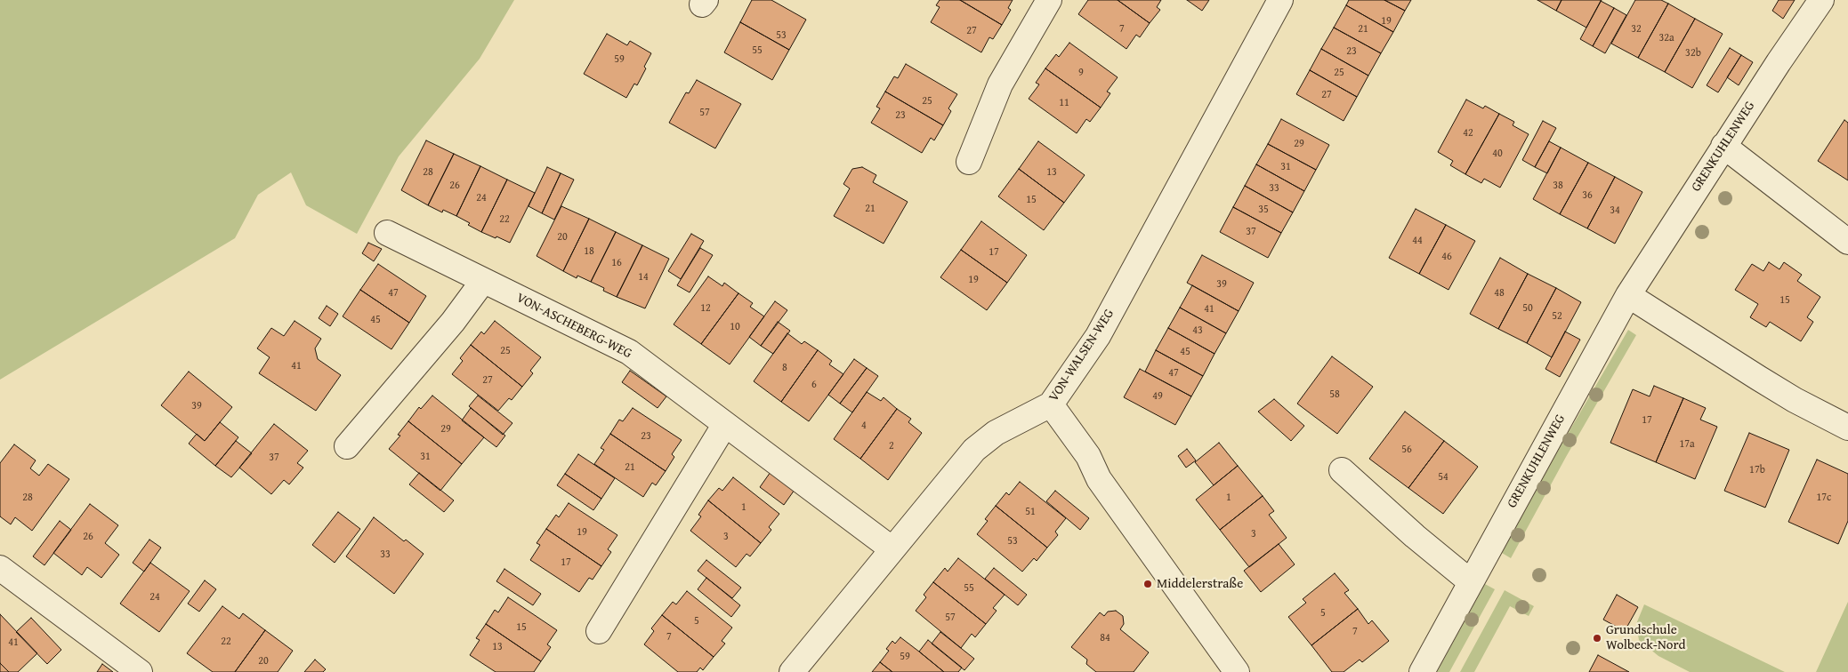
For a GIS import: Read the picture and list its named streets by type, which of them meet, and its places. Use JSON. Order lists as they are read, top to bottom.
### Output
{
  "streets": {
    "street": ["GRENKUHLENWEG", "VON-ASCHEBERG-WEG", "VON-WALSEN-WEG"]
  },
  "crossings": [
    ["VON-ASCHEBERG-WEG", "VON-WALSEN-WEG"]
  ],
  "places": ["Middelerstraße", "Grundschule Wolbeck-Nord"],
  "house_numbers": [
    "19",
    "7",
    "21",
    "32",
    "27",
    "53",
    "32a",
    "55",
    "23",
    "32b",
    "59",
    "9",
    "25",
    "27",
    "25",
    "11",
    "57",
    "23",
    "42",
    "29",
    "40",
    "31",
    "28",
    "13",
    "26",
    "38",
    "33",
    "36",
    "24",
    "15",
    "21",
    "35",
    "34",
    "22",
    "37",
    "20",
    "44",
    "18",
    "17",
    "46",
    "16",
    "14",
    "19",
    "39",
    "47",
    "48",
    "15",
    "12",
    "50",
    "41",
    "52",
    "45",
    "10",
    "43",
    "25",
    "45",
    "41",
    "8",
    "47",
    "27",
    "6",
    "58",
    "49",
    "39",
    "17",
    "4",
    "29",
    "23",
    "17a",
    "2",
    "56",
    "31",
    "37",
    "21",
    "17b",
    "54",
    "28",
    "1",
    "17c",
    "1",
    "51",
    "19",
    "3",
    "26",
    "3",
    "53",
    "33",
    "17",
    "55",
    "24",
    "5",
    "57",
    "5",
    "15",
    "7",
    "7",
    "84",
    "22",
    "41",
    "13",
    "59",
    "20"
  ]
}
